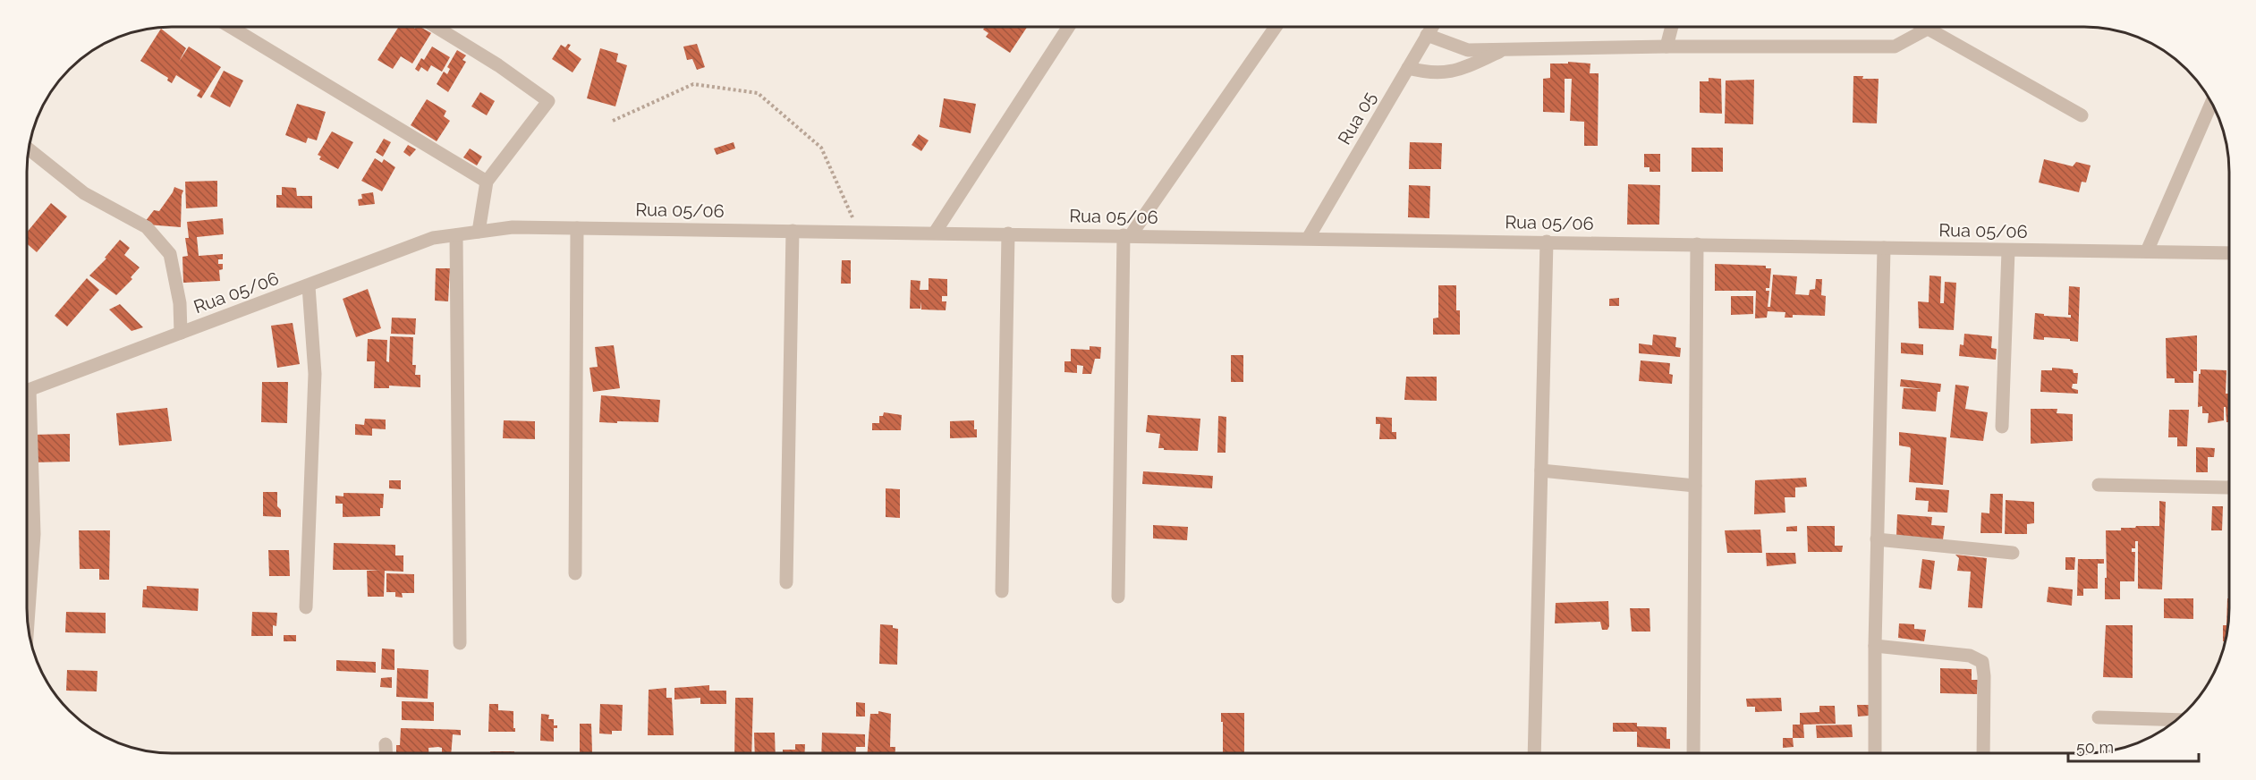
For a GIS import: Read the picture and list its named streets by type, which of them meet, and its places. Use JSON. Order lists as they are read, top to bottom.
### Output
{
  "streets": {
    "street": ["Rua 05", "Rua 05/06"]
  },
  "crossings": [
    ["Rua 05", "Rua 05/06"]
  ],
  "scale_bar": "50 m"
}
